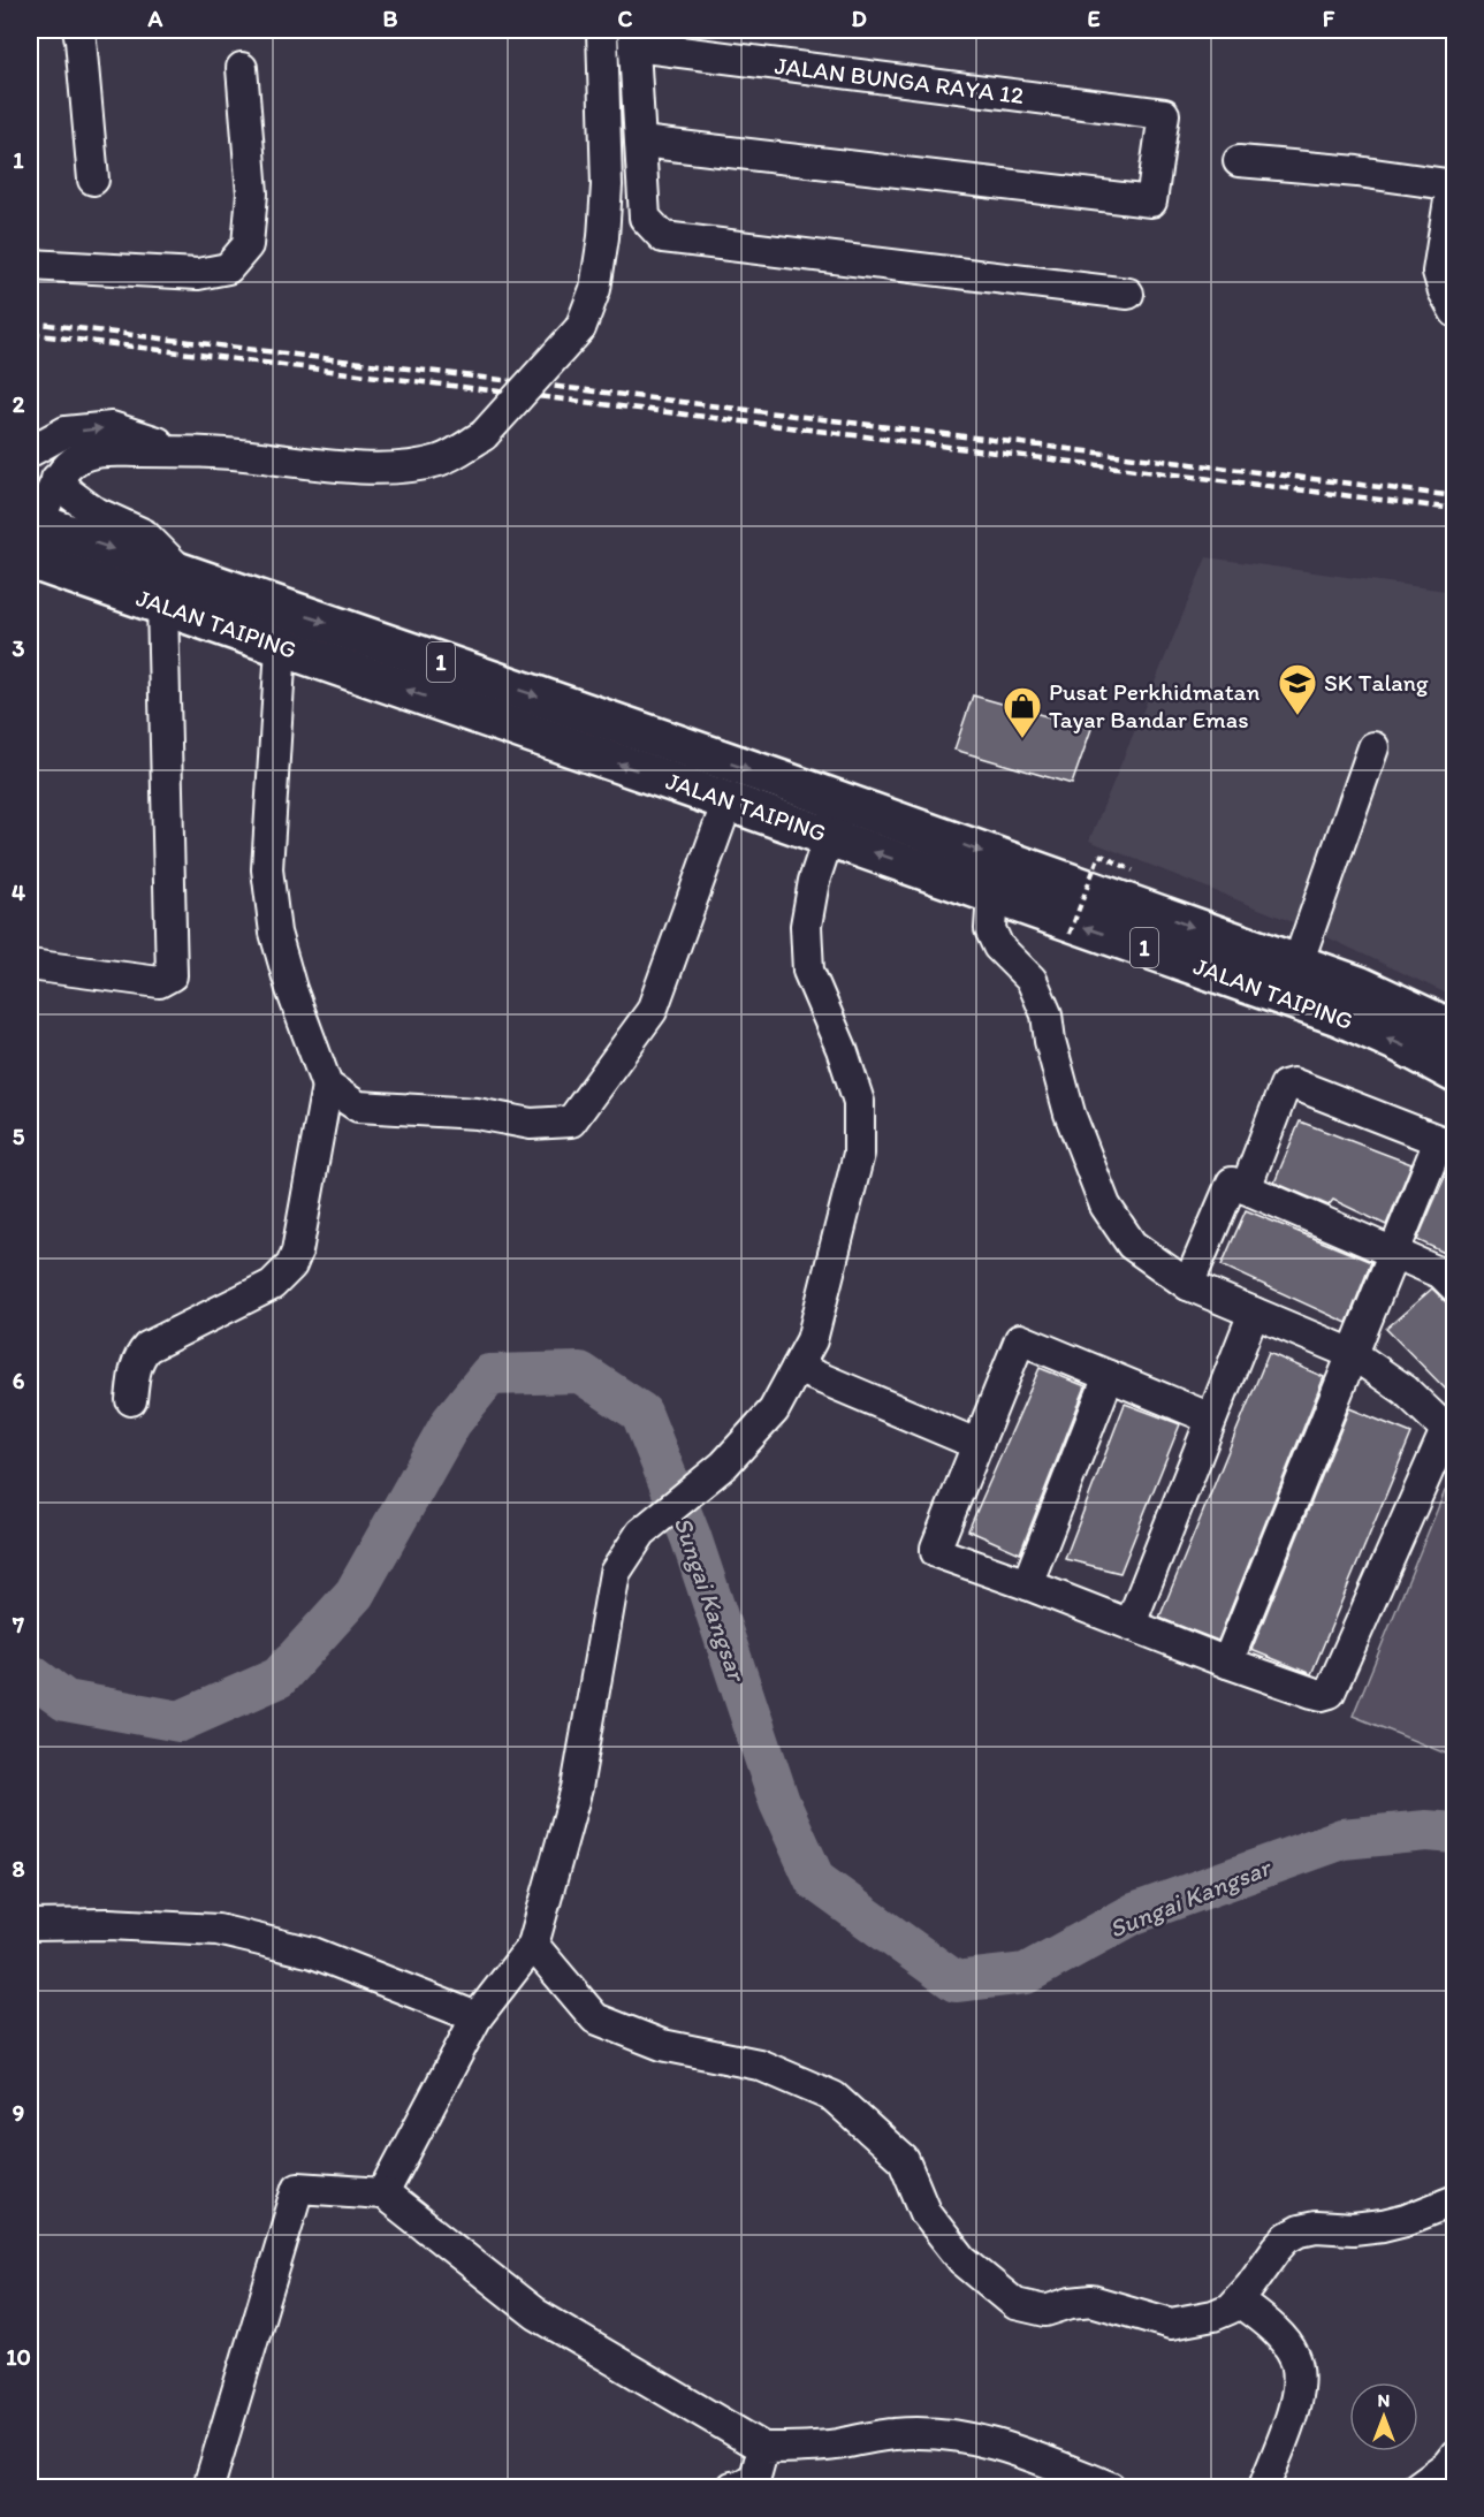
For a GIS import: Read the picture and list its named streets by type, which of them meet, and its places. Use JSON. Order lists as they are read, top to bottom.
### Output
{
  "streets": {
    "highway": ["JALAN TAIPING", "1"],
    "street": ["JALAN BUNGA RAYA 12"]
  },
  "water": ["Sungai Kangsar"],
  "places": {
    "school or university": ["SK Talang"],
    "shop": ["Pusat Perkhidmatan Tayar Bandar Emas"]
  },
  "north": "top",
  "grid": {
    "columns": [
      "A",
      "B",
      "C",
      "D",
      "E",
      "F"
    ],
    "rows": [
      "1",
      "2",
      "3",
      "4",
      "5",
      "6",
      "7",
      "8",
      "9",
      "10"
    ]
  }
}
